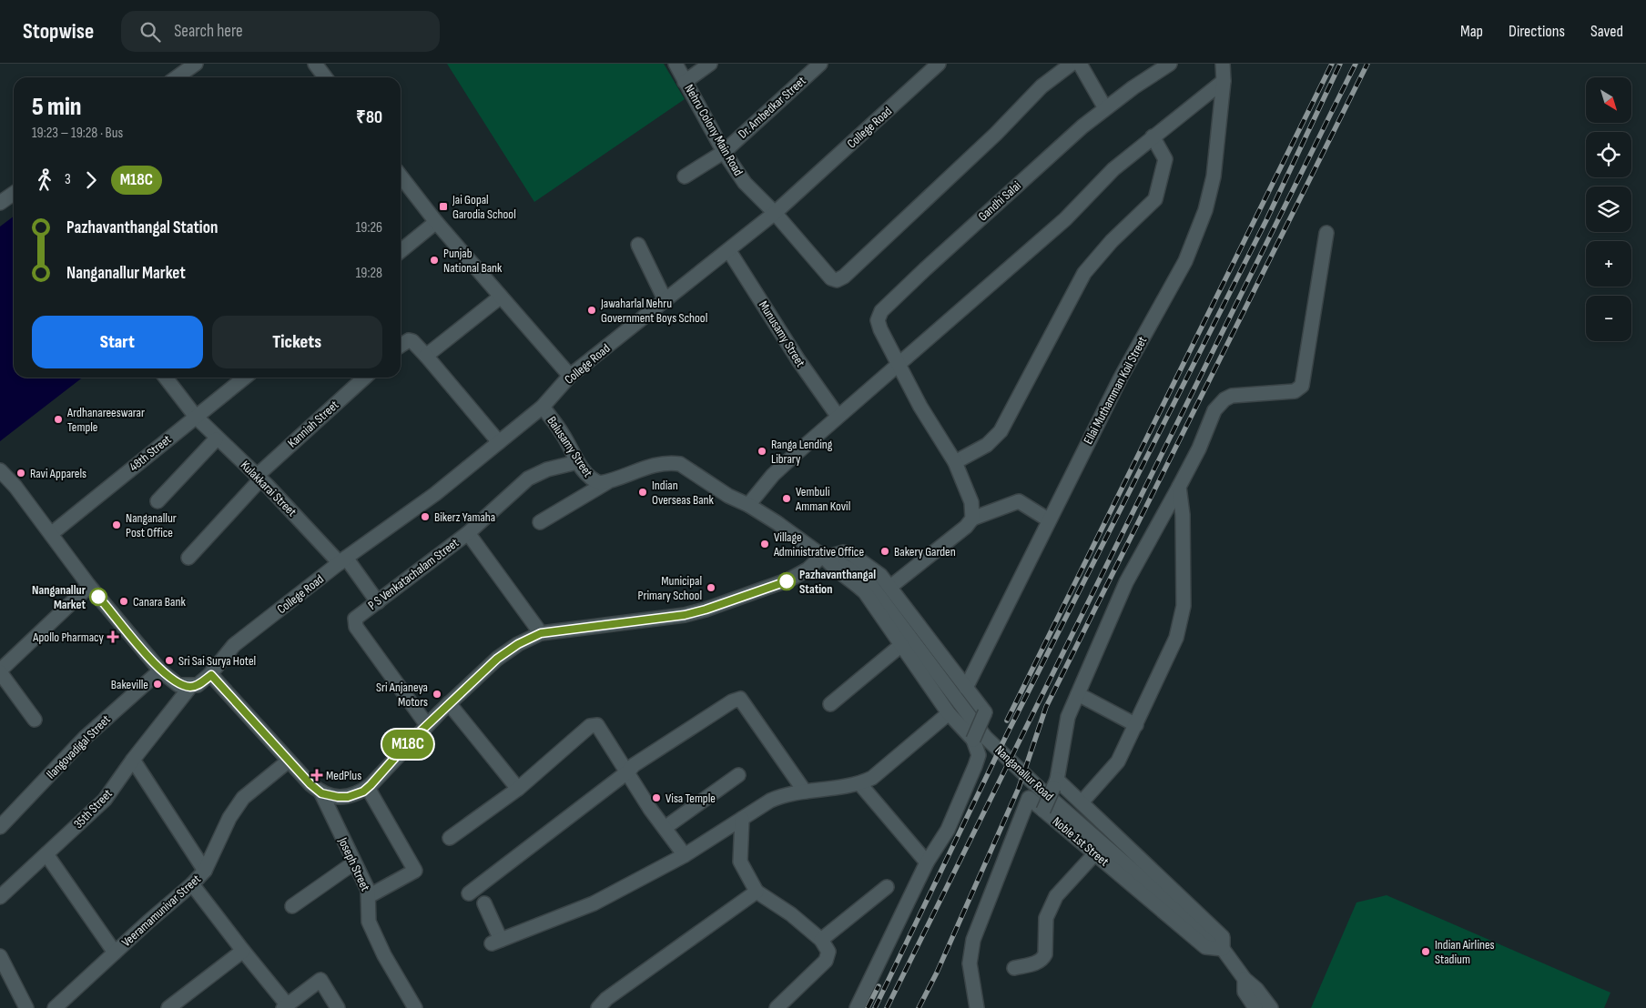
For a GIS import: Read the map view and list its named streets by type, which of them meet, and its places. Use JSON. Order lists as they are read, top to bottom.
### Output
{
  "streets": {
    "street": [
      "Dr. Ambedkar Street",
      "College Road",
      "Nehru Colony Main Road",
      "Gandhi Salai",
      "Munusamy Street",
      "Ellai Muthamman Koil Street",
      "Kanniah Street",
      "Balusamy Street",
      "48th Street",
      "Kulakkarai Street",
      "P S Venkatachalam Street",
      "Ilangovadigal Street",
      "Nanganallur Road",
      "35th Street",
      "Noble 1st Street",
      "Joseph Street",
      "Veeramamunivar Street"
    ]
  },
  "crossings": [
    ["Dr. Ambedkar Street", "Nehru Colony Main Road"],
    ["College Road", "Nehru Colony Main Road"],
    ["College Road", "Munusamy Street"],
    ["College Road", "Balusamy Street"],
    ["College Road", "Kulakkarai Street"],
    ["Kanniah Street", "Kulakkarai Street"],
    ["Balusamy Street", "P S Venkatachalam Street"],
    ["48th Street", "Kulakkarai Street"],
    ["Kulakkarai Street", "P S Venkatachalam Street"],
    ["Nanganallur Road", "Noble 1st Street"]
  ],
  "places": {
    "transit": ["Jai Gopal Garodia School"],
    "other": [
      "Punjab National Bank",
      "Jawaharlal Nehru Government Boys School",
      "Ardhanareeswarar Temple",
      "Ranga Lending Library",
      "Ravi Apparels",
      "Indian Overseas Bank",
      "Vembuli Amman Kovil",
      "Bikerz Yamaha",
      "Nanganallur Post Office",
      "Village Administrative Office",
      "Bakery Garden",
      "Pazhavanthangal Station",
      "Municipal Primary School",
      "Nanganallur Market",
      "Canara Bank",
      "Sri Sai Surya Hotel",
      "Bakeville",
      "Sri Anjaneya Motors",
      "Visa Temple",
      "Indian Airlines Stadium"
    ],
    "health": ["Apollo Pharmacy", "MedPlus"]
  },
  "lines": ["bus line M18C"],
  "north": "bottom right",
  "page": {
    "header": "Stopwise",
    "search": "Search here",
    "nav": ["Map", "Directions", "Saved"],
    "on_map": "M18C",
    "map_buttons": ["+", "−"],
    "heading": ["5 min", "19:23 – 19:28 · Bus", "₹80"],
    "legs": ["3", "M18C"],
    "list": [
      {
        "name": "Pazhavanthangal Station",
        "value": "19:26"
      },
      {
        "name": "Nanganallur Market",
        "value": "19:28"
      }
    ],
    "buttons": ["Start", "Tickets"]
  }
}
